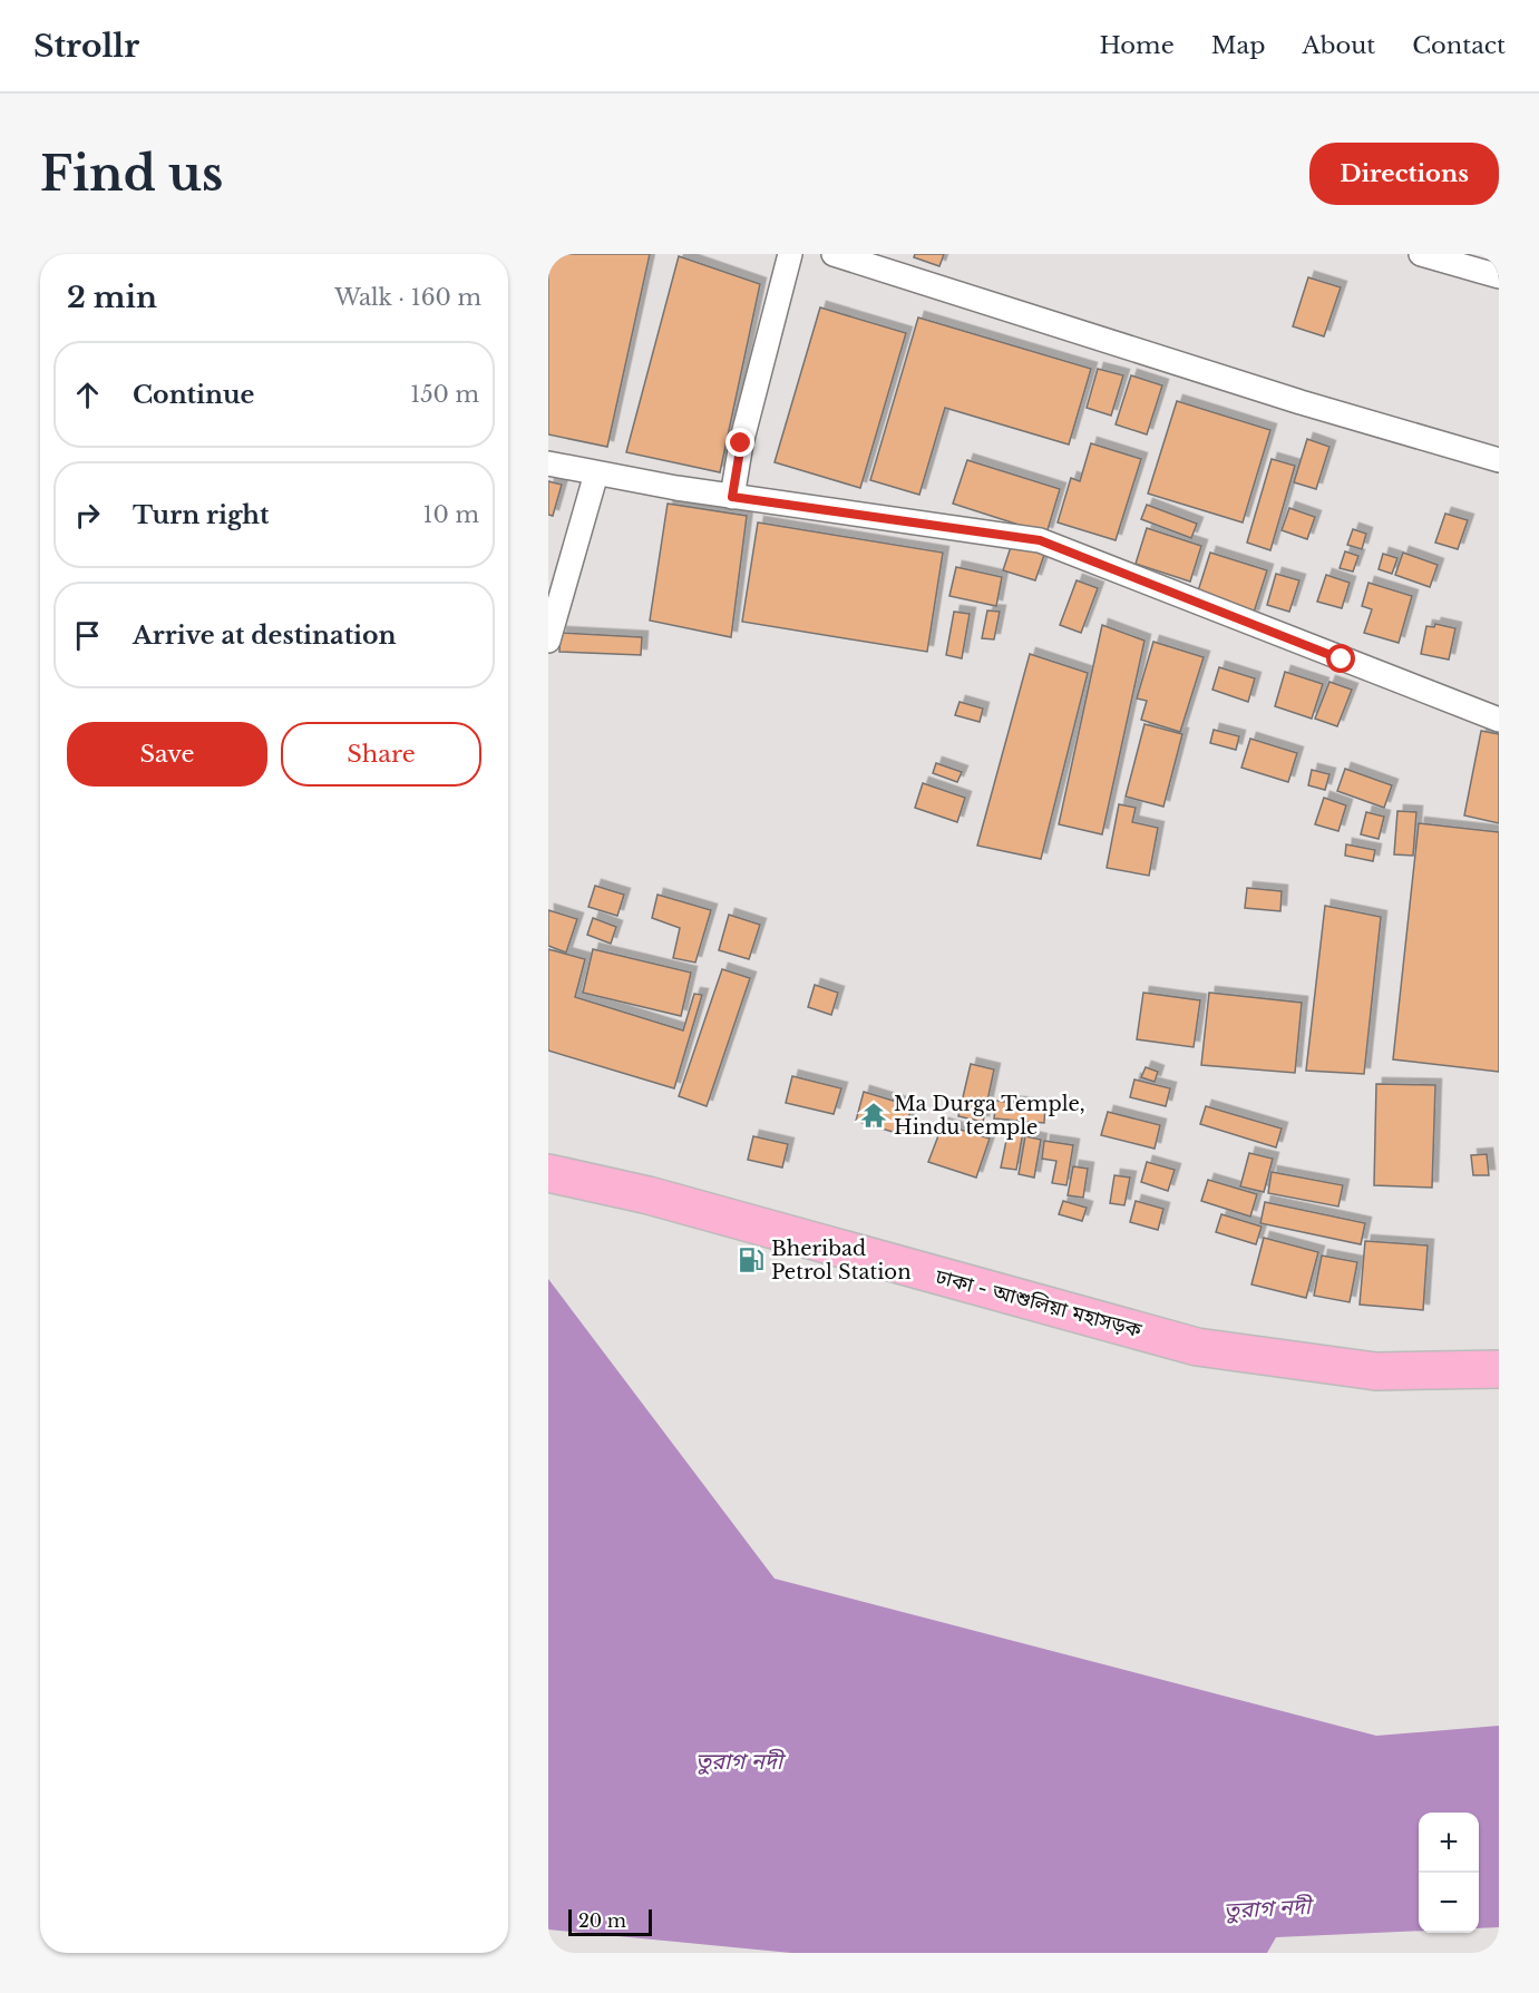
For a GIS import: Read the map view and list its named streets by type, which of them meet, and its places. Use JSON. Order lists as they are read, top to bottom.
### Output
{
  "streets": {
    "highway": ["ঢাকা - আশুলিয়া মহাসড়ক"]
  },
  "water": ["তুরাগ নদী"],
  "places": {
    "temple": ["Ma Durga Temple, Hindu temple"],
    "fuel station": ["Bheribad Petrol Station"]
  },
  "scale_bar": "20 m",
  "page": {
    "header": "Strollr",
    "nav": [
      "Home",
      "Map",
      "About",
      "Contact"
    ],
    "buttons": [
      "Directions",
      ["Save", "Share"]
    ],
    "title": "Find us",
    "heading": ["2 min", "Walk · 160 m"],
    "list": [
      ["Continue", "150 m"],
      ["Turn right", "10 m"],
      "Arrive at destination"
    ],
    "map_buttons": ["+", "−"],
    "scale": "20 m"
  }
}
